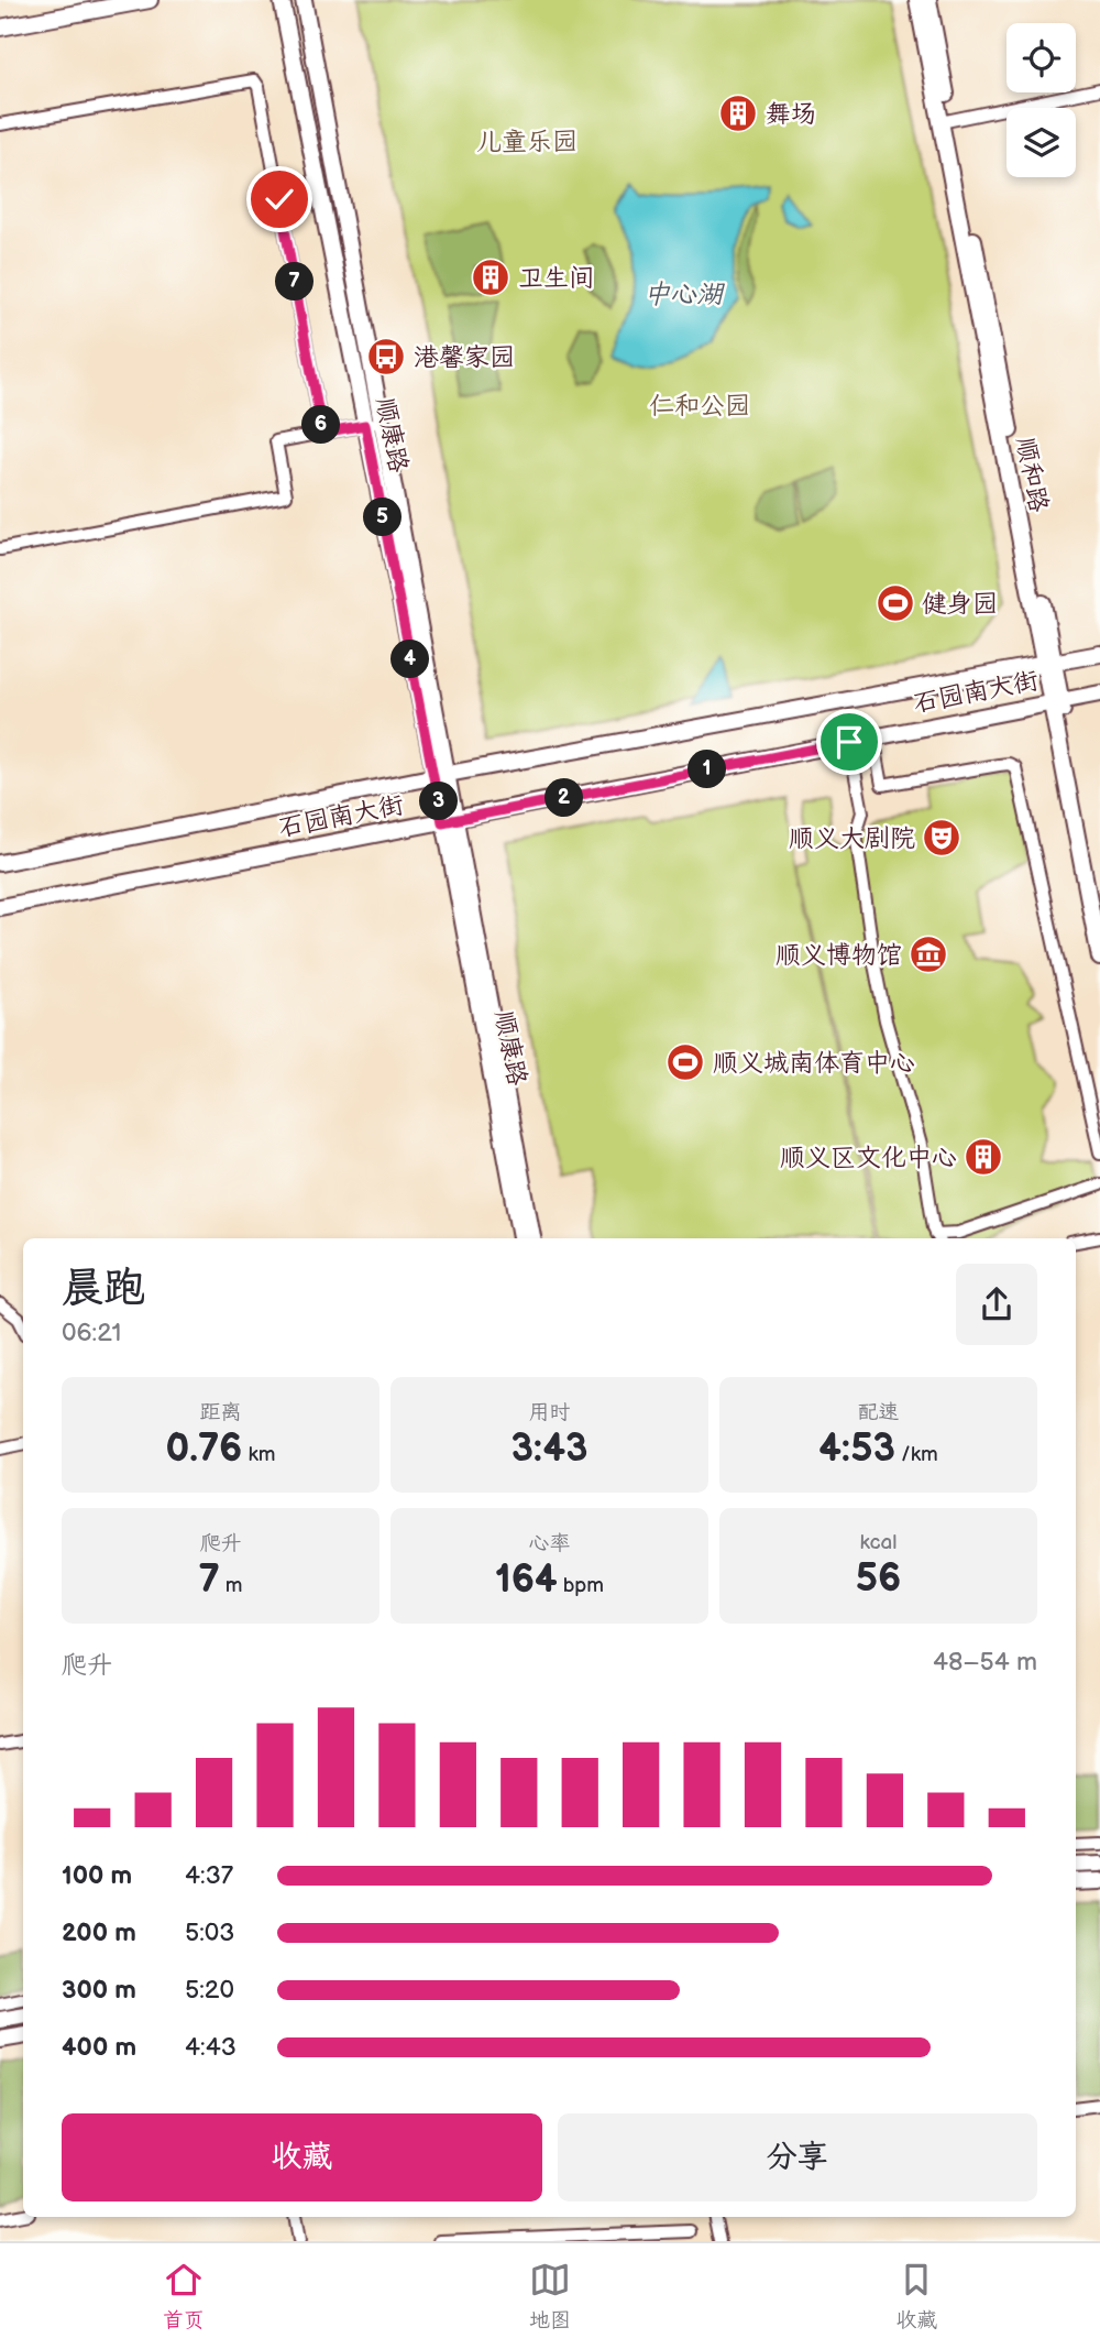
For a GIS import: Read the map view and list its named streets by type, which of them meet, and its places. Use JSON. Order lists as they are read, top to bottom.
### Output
{
  "streets": {
    "main road": ["顺康路", "顺和路", "石园南大街"]
  },
  "crossings": [
    ["顺康路", "石园南大街"],
    ["顺和路", "石园南大街"]
  ],
  "water": ["中心湖"],
  "parks": ["儿童乐园", "仁和公园"],
  "places": {
    "building": ["舞场", "卫生间", "顺义区文化中心"],
    "bus stop": ["港馨家园"],
    "sports": ["健身园", "顺义城南体育中心"],
    "theatre": ["顺义大剧院"],
    "museum": ["顺义博物馆"]
  },
  "page": {
    "pins": [
      "7",
      "6",
      "5",
      "4",
      "1",
      "2",
      "3"
    ],
    "heading": ["晨跑", "06:21"],
    "stats": [
      ["距离", "0.76 km"],
      ["用时", "3:43"],
      ["配速", "4:53 /km"],
      ["爬升", "7 m"],
      ["心率", "164 bpm"],
      ["kcal", "56"]
    ],
    "chart": ["爬升", "48–54 m"],
    "list": [
      {
        "name": "100 m",
        "note": "4:37"
      },
      {
        "name": "200 m",
        "note": "5:03"
      },
      {
        "name": "300 m",
        "note": "5:20"
      },
      {
        "name": "400 m",
        "note": "4:43"
      }
    ],
    "buttons": ["收藏", "分享"],
    "tabs": ["首页", "地图", "收藏"]
  }
}
